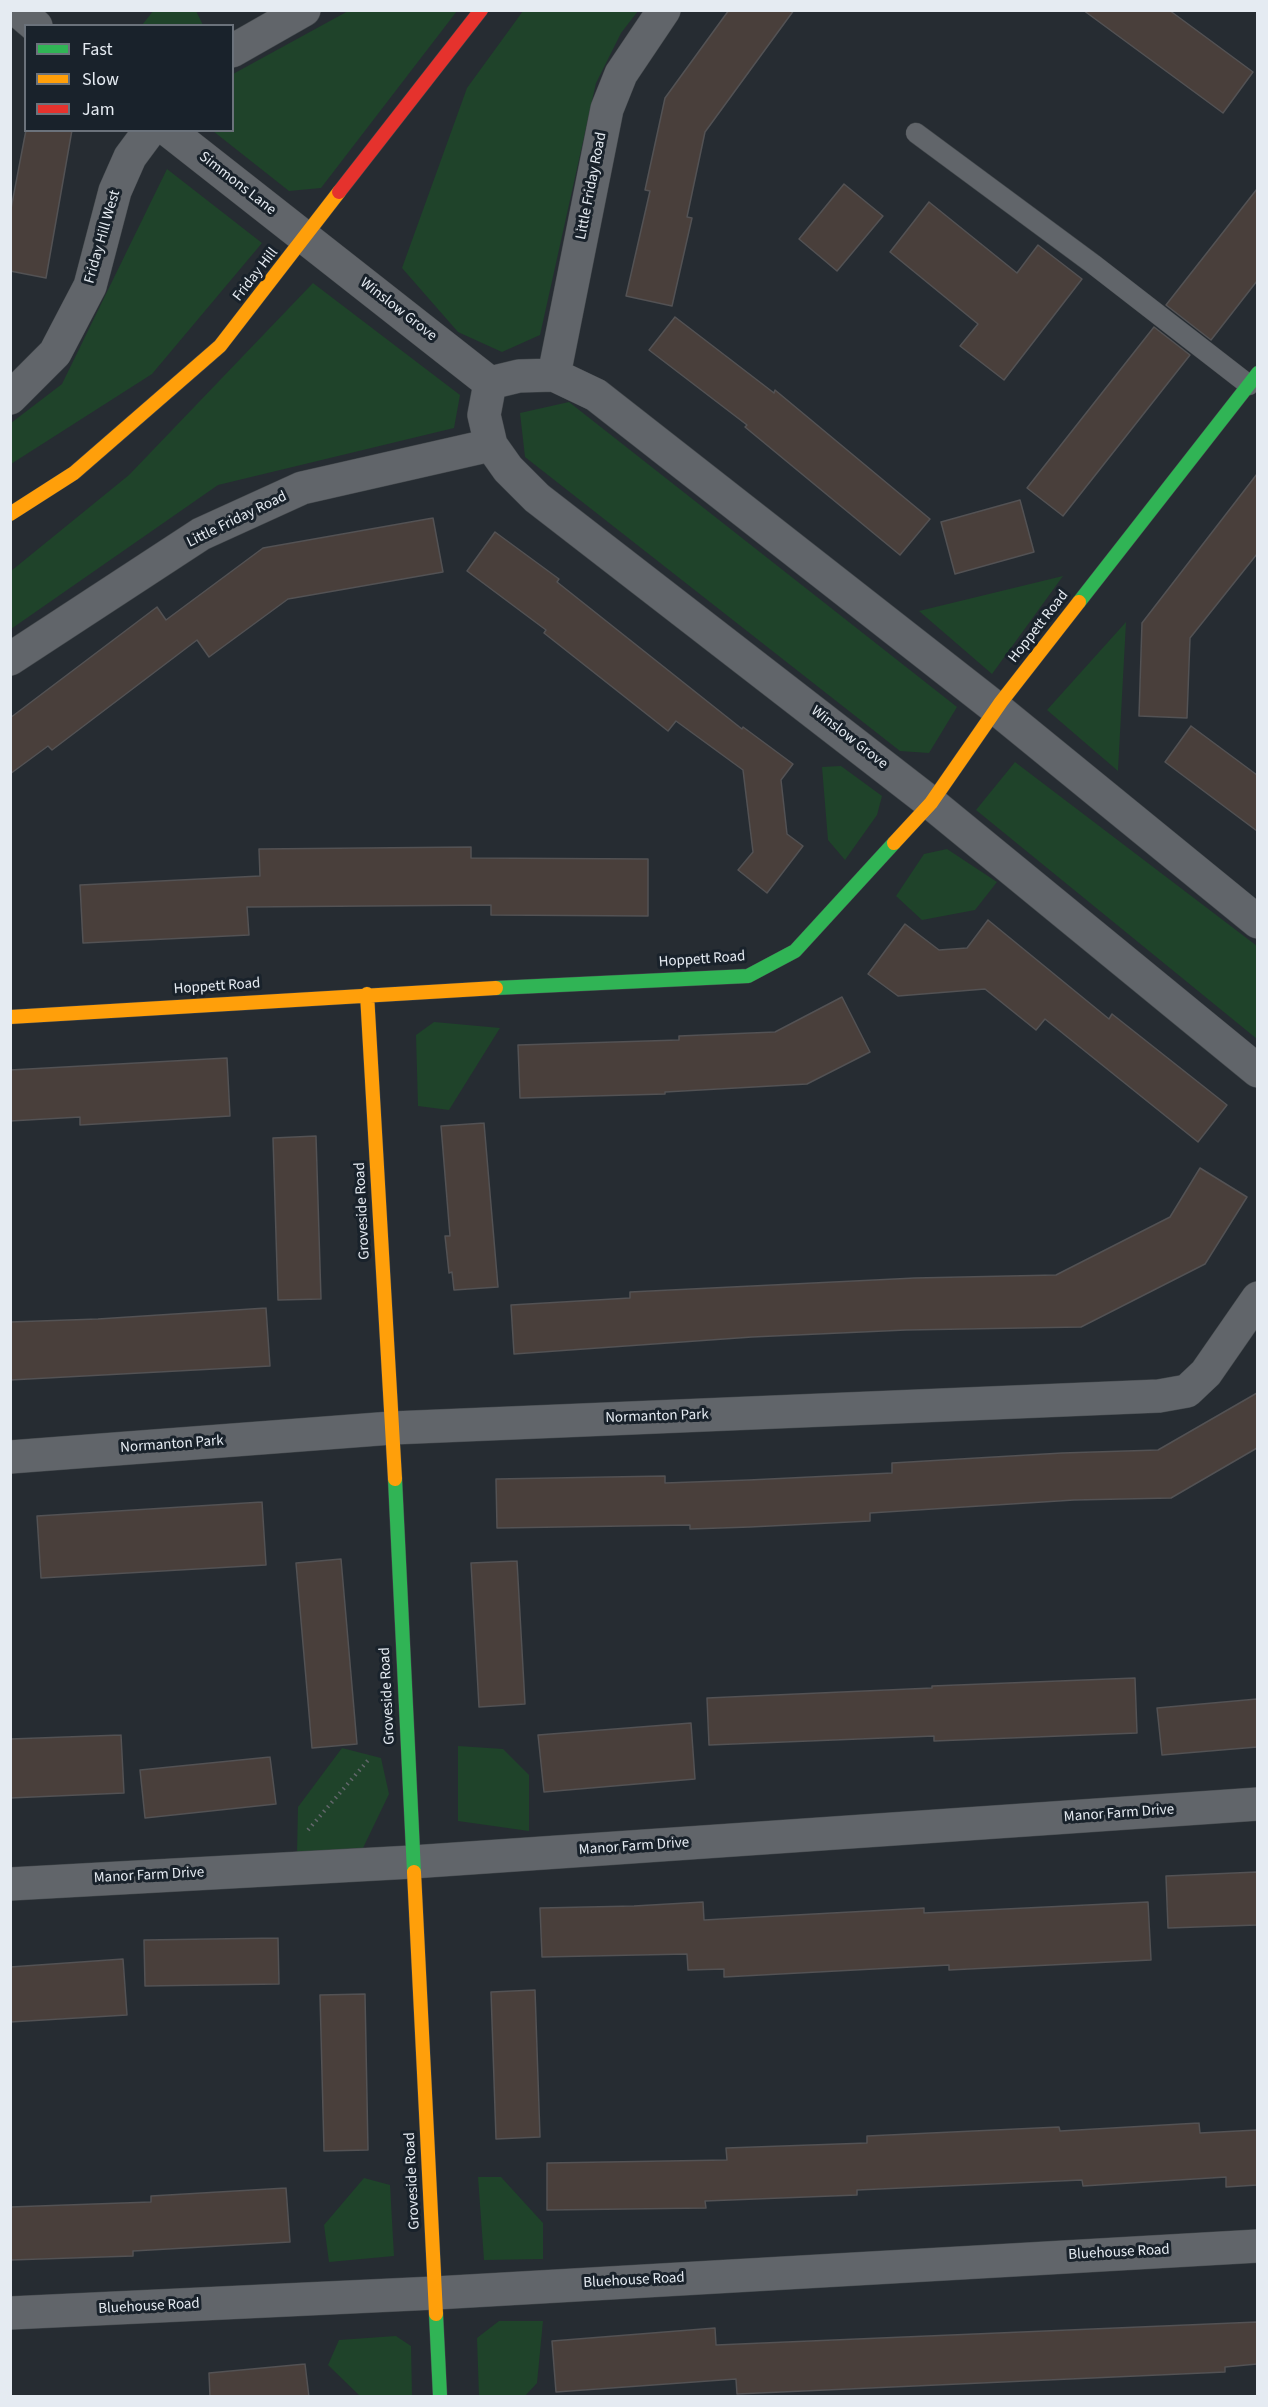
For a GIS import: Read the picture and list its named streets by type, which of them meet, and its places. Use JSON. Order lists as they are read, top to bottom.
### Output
{
  "streets": {
    "street": [
      "Simmons Lane",
      "Little Friday Road",
      "Friday Hill West",
      "Friday Hill",
      "Winslow Grove",
      "Hoppett Road",
      "Groveside Road",
      "Normanton Park",
      "Manor Farm Drive",
      "Bluehouse Road"
    ]
  },
  "crossings": [
    ["Simmons Lane", "Friday Hill"],
    ["Simmons Lane", "Winslow Grove"],
    ["Little Friday Road", "Winslow Grove"],
    ["Friday Hill", "Winslow Grove"],
    ["Winslow Grove", "Hoppett Road"],
    ["Hoppett Road", "Groveside Road"],
    ["Groveside Road", "Normanton Park"],
    ["Groveside Road", "Manor Farm Drive"],
    ["Groveside Road", "Bluehouse Road"]
  ],
  "legend": ["Fast", "Slow", "Jam"]
}
